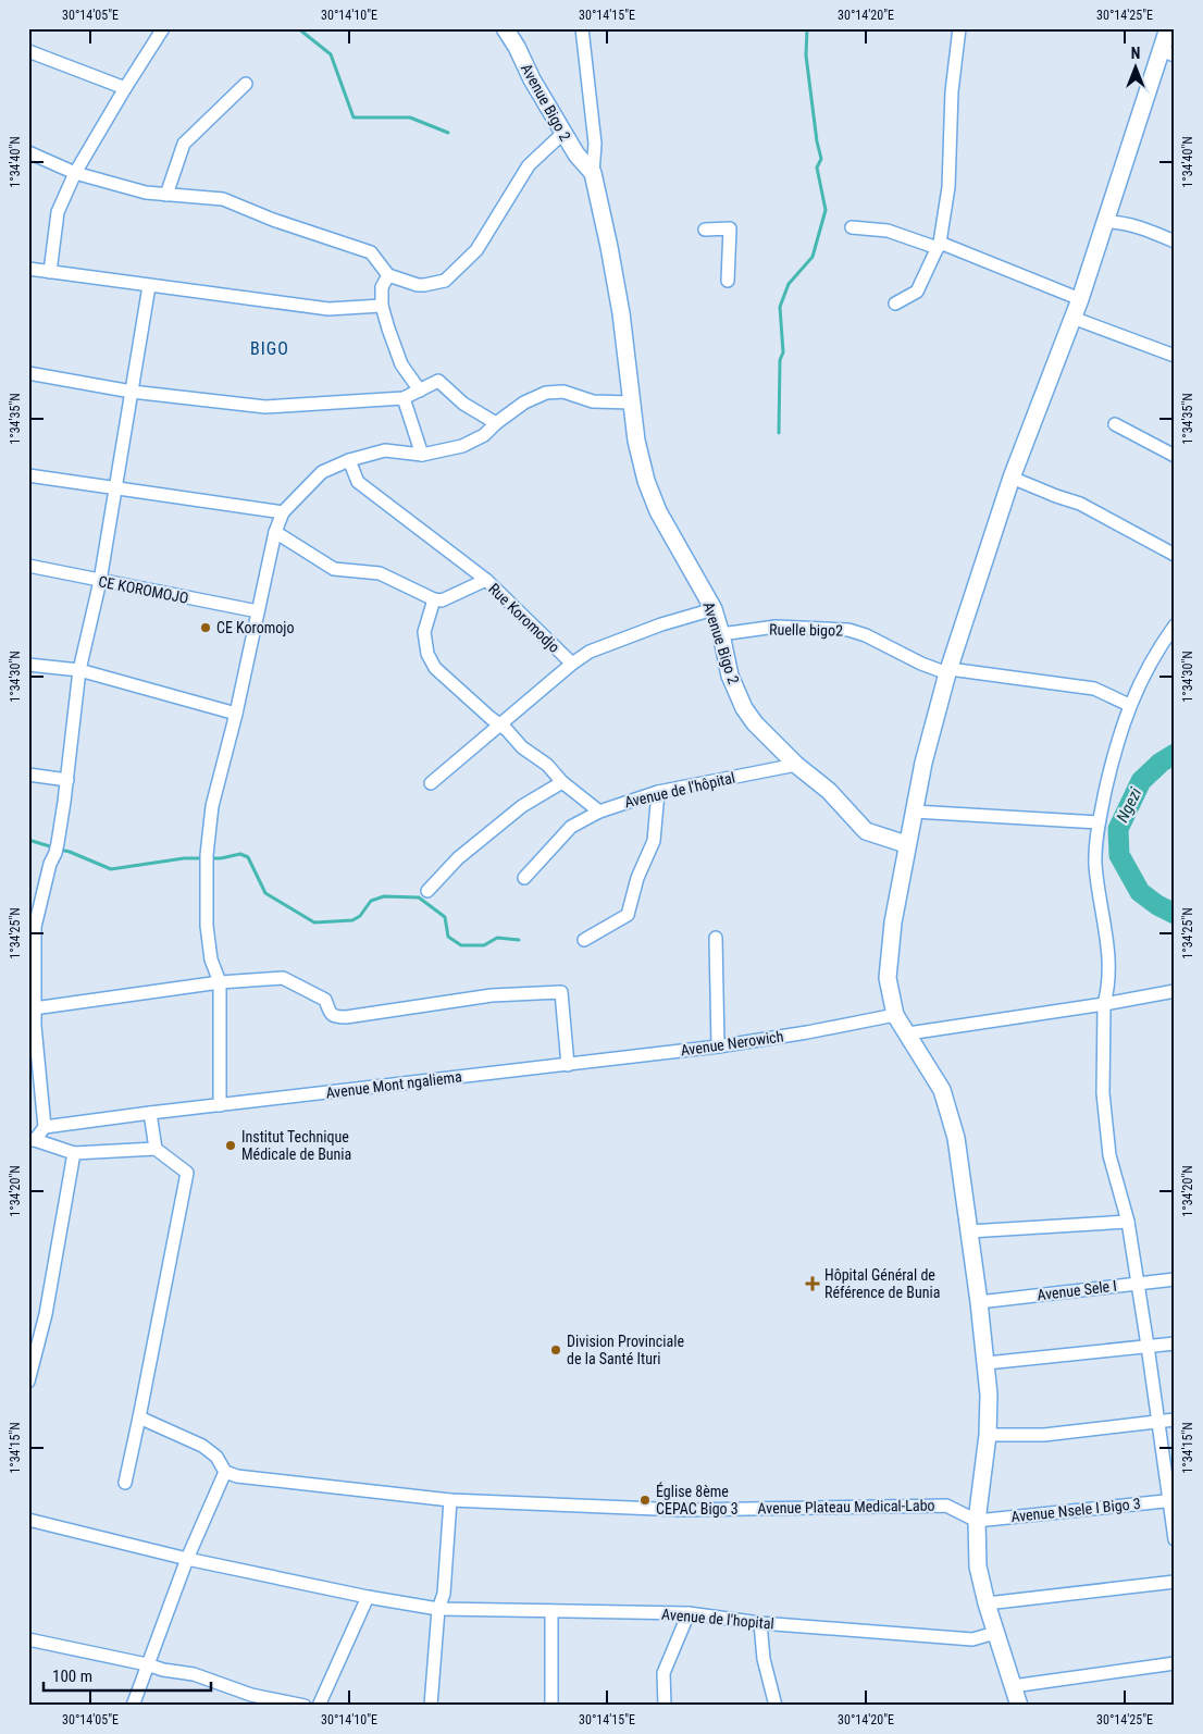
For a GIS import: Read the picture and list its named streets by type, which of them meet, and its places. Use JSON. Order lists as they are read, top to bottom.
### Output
{
  "streets": {
    "street": [
      "Avenue Bigo 2",
      "CE KOROMOJO",
      "Rue Koromodjo",
      "Ruelle bigo2",
      "Avenue de l'hôpital",
      "Avenue Nerowich",
      "Avenue Mont ngaliema",
      "Avenue Sele I",
      "Avenue Plateau Medical-Labo",
      "Avenue Nsele I Bigo 3",
      "Avenue de l'hopital"
    ]
  },
  "crossings": [
    ["Avenue Bigo 2", "Rue Koromodjo"],
    ["Avenue Bigo 2", "Ruelle bigo2"],
    ["Avenue Bigo 2", "Avenue de l'hôpital"],
    ["Avenue Nerowich", "Avenue Mont ngaliema"],
    ["Avenue Plateau Medical-Labo", "Avenue Nsele I Bigo 3"]
  ],
  "districts": ["BIGO"],
  "water": ["Ngezi"],
  "places": {
    "other": [
      "CE Koromojo",
      "Institut Technique Médicale de Bunia",
      "Division Provinciale de la Santé Ituri",
      "Église 8ème CEPAC Bigo 3"
    ],
    "health": ["Hôpital Général de Référence de Bunia"]
  },
  "scale_bar": "100 m",
  "north": "top",
  "coordinates": [
    "30°14'05\"E",
    "30°14'10\"E",
    "30°14'15\"E",
    "30°14'20\"E",
    "30°14'25\"E",
    "1°34'40\"N",
    "1°34'35\"N",
    "1°34'30\"N",
    "1°34'25\"N",
    "1°34'20\"N",
    "1°34'15\"N"
  ]
}
